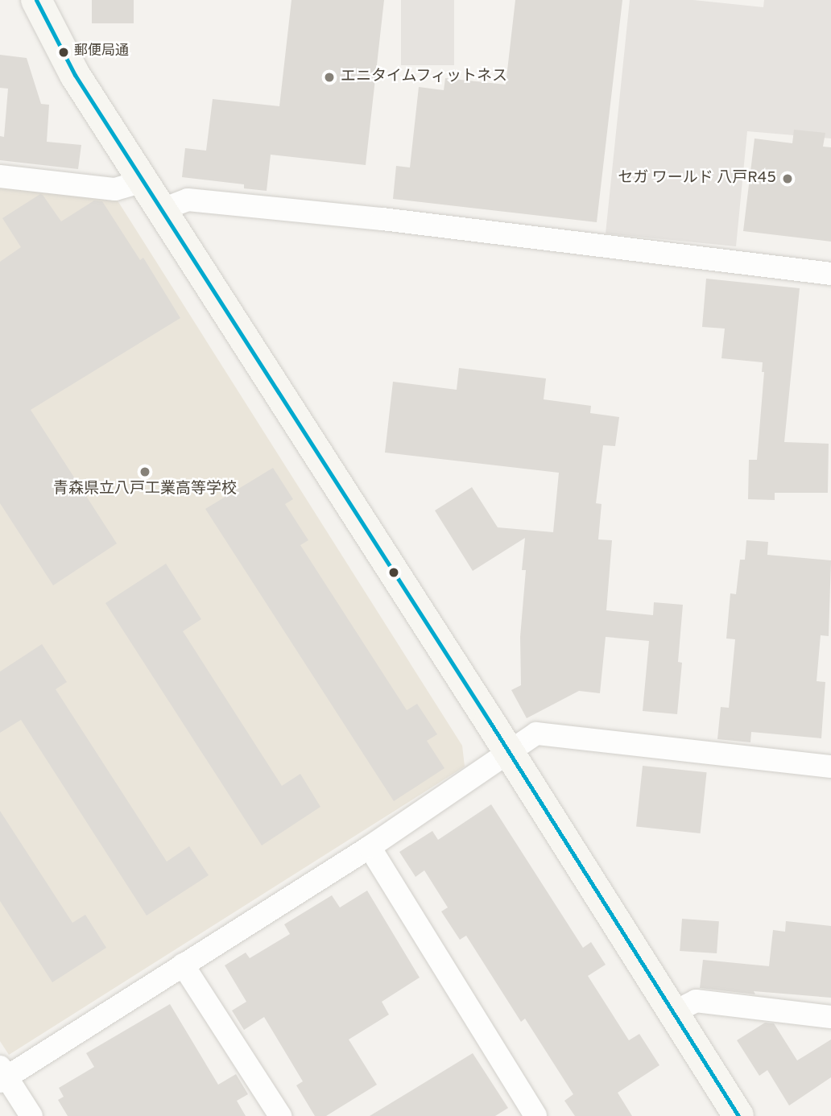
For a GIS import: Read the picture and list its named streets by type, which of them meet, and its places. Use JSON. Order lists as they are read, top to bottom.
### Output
{
  "places": [
    "郵便局通",
    "エニタイムフィットネス",
    "セガ ワールド 八戸R45",
    "青森県立八戸工業高等学校"
  ]
}
